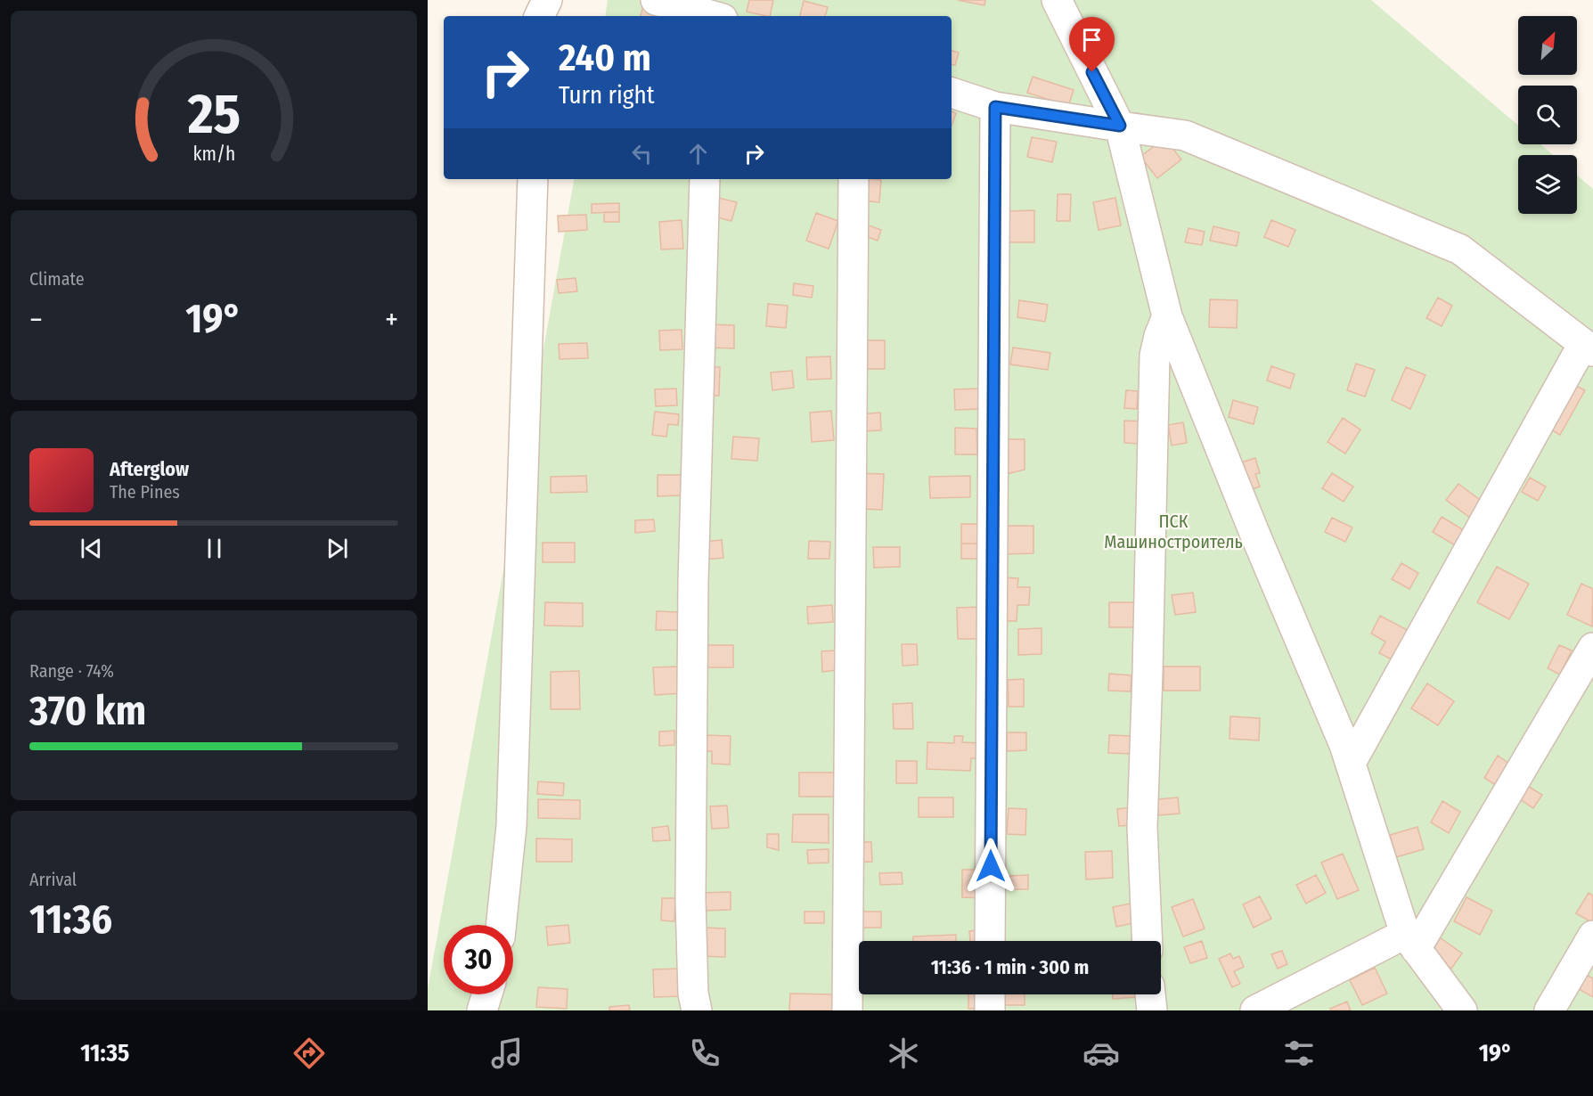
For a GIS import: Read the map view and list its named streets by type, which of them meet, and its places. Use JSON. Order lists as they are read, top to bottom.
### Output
{
  "parks": ["ПСК Машиностроитель"],
  "north": "top right",
  "page": {
    "turn": ["240 m", "Turn right"],
    "tile": [
      "Climate",
      ["Range · 74%", "370 km"],
      ["Arrival", "11:36"]
    ],
    "heat": ["−", "19°", "+"],
    "song": ["Afterglow", "The Pines"],
    "limit": "30",
    "trip": "11:36 · 1 min · 300 m",
    "tabs": ["11:35", "19°"],
    "gauge": ["25", "km/h"]
  }
}
